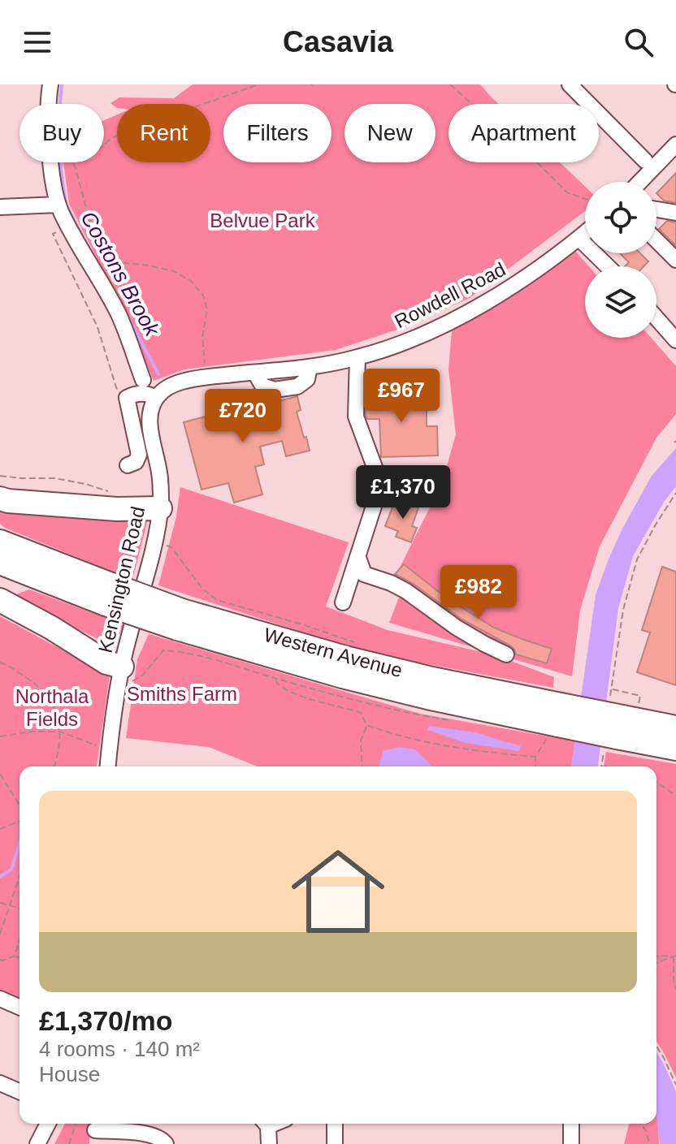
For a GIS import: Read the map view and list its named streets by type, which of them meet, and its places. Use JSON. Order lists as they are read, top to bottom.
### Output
{
  "streets": {
    "highway": ["Western Avenue"],
    "street": ["Rowdell Road", "Kensington Road"]
  },
  "crossings": [
    ["Rowdell Road", "Kensington Road"]
  ],
  "water": ["Costons Brook"],
  "parks": ["Belvue Park", "Smiths Farm", "Northala Fields"],
  "page": {
    "header": "Casavia",
    "chip": [
      "Buy",
      "Rent",
      "Filters",
      "New",
      "Apartment"
    ],
    "price": [
      "£967",
      "£720",
      "£1,370",
      "£982"
    ],
    "list": [
      {
        "name": "£1,370/mo",
        "note": "4 rooms · 140 m² · House"
      }
    ]
  }
}
